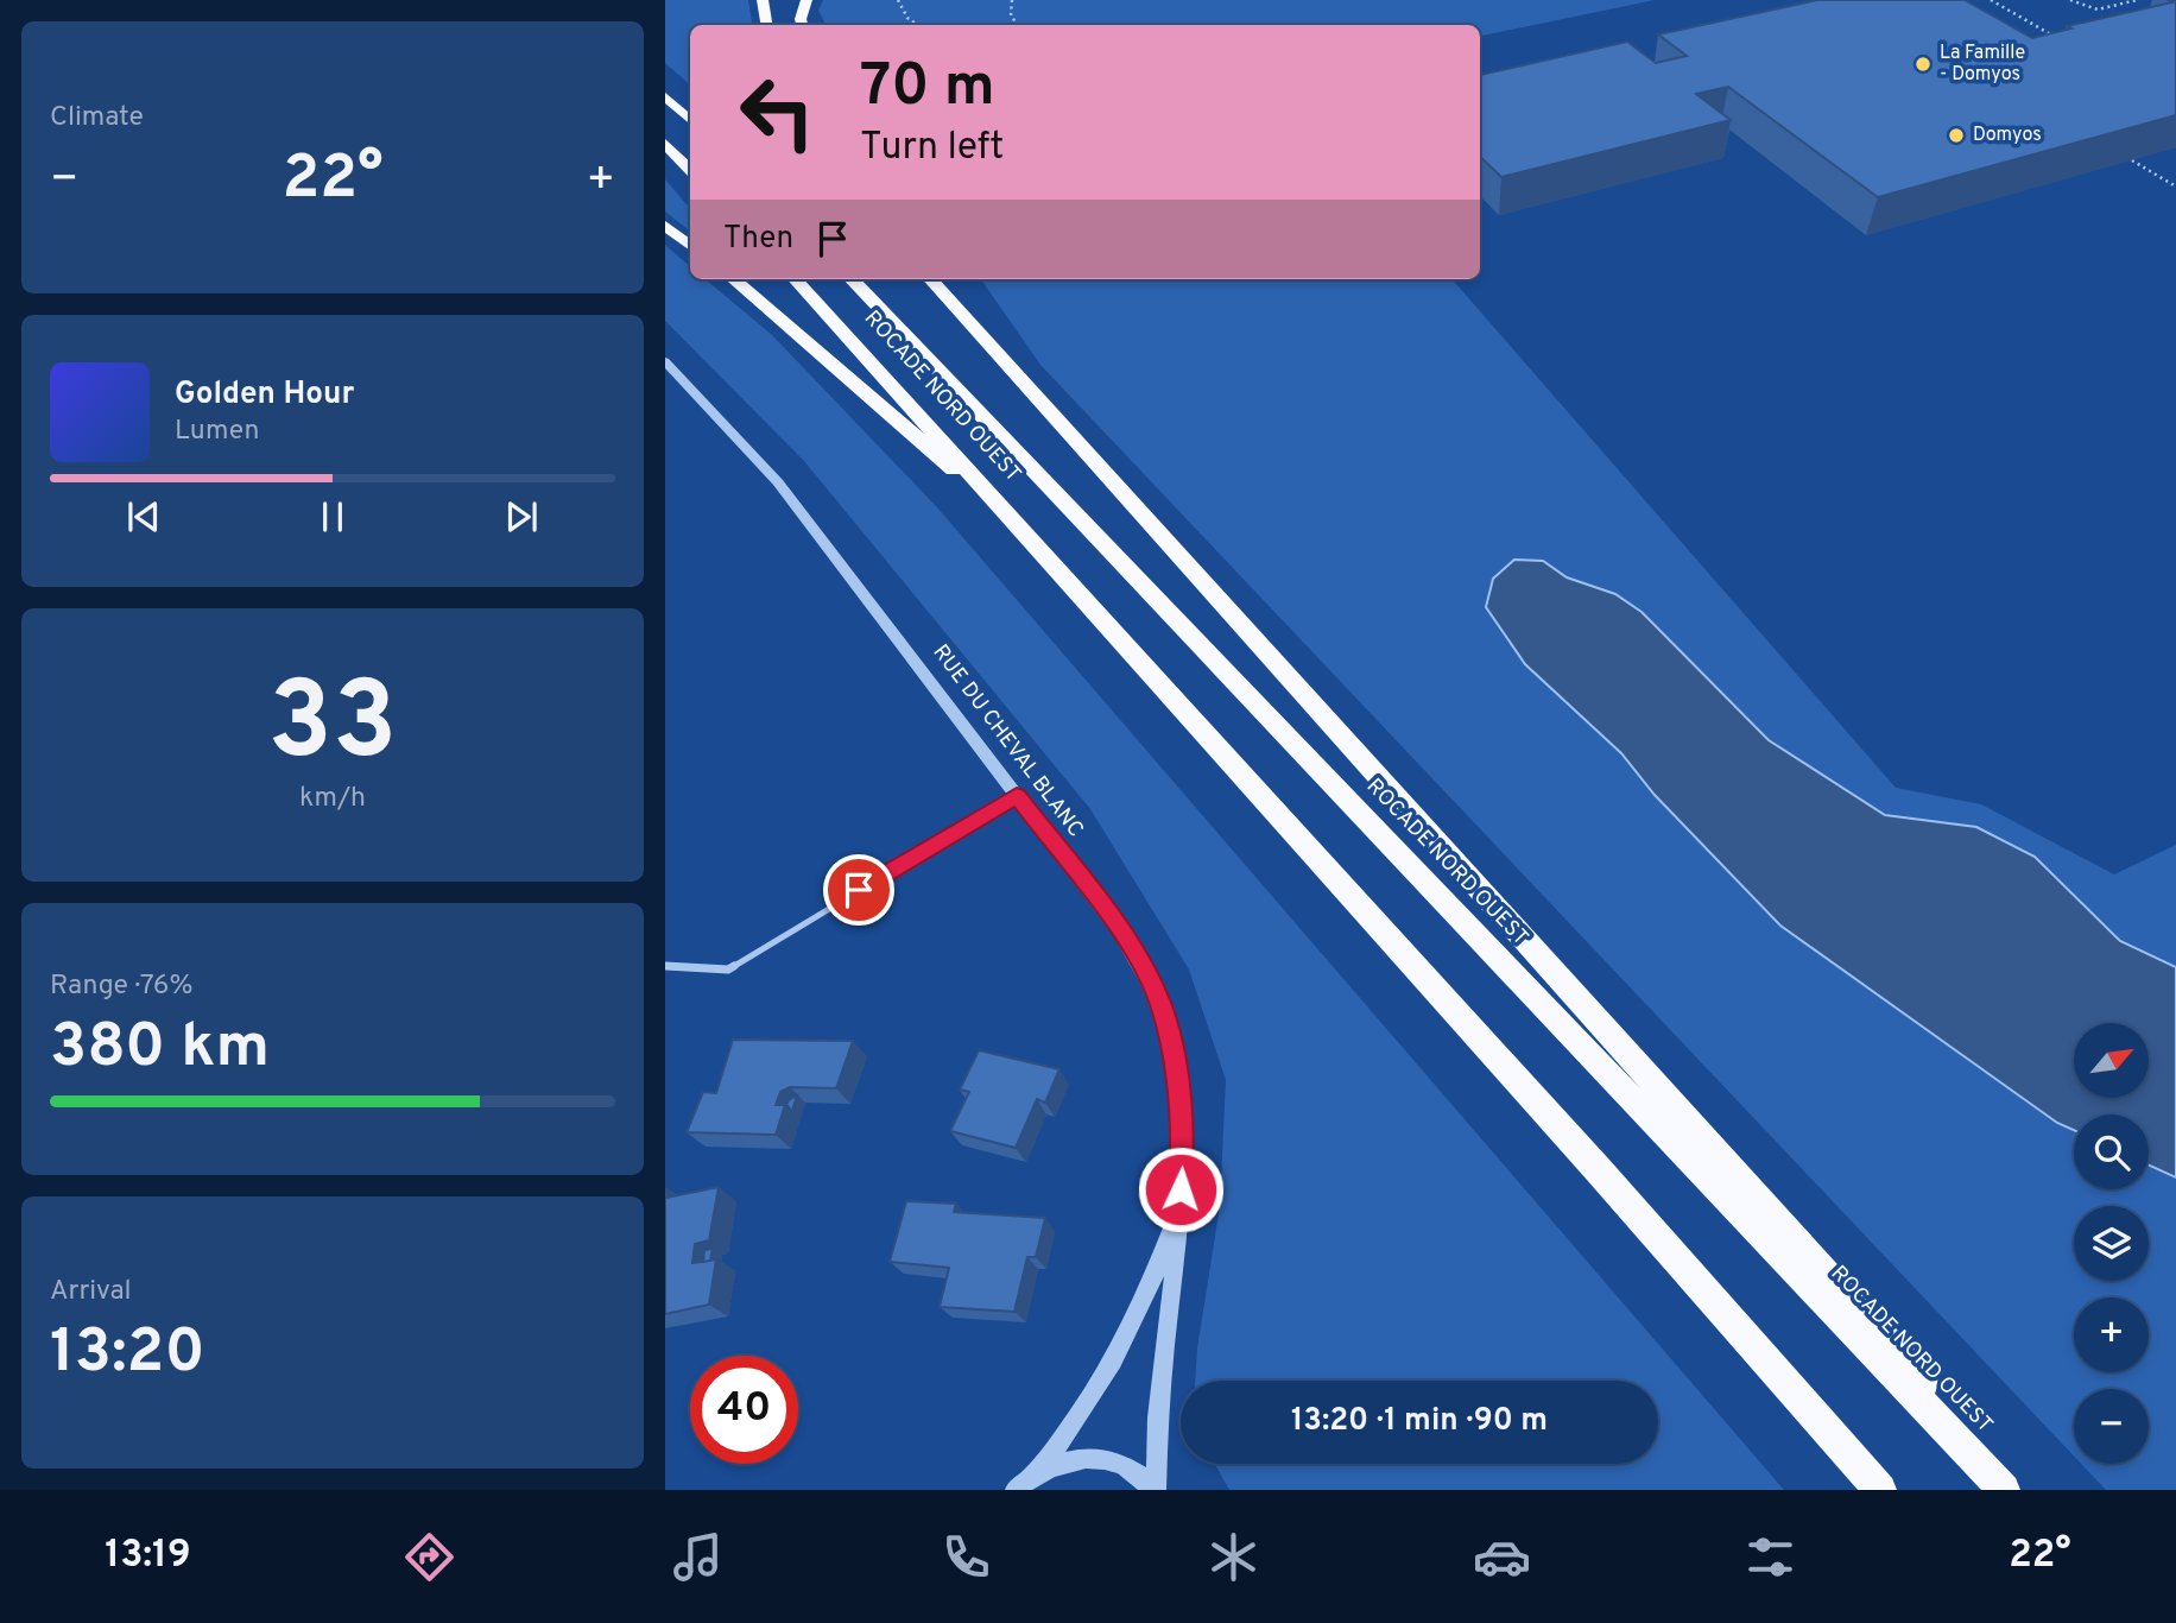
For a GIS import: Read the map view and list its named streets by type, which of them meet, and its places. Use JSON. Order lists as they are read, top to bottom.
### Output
{
  "streets": {
    "highway": ["ROCADE NORD OUEST"],
    "street": ["RUE DU CHEVAL BLANC"]
  },
  "places": ["La Famille - Domyos", "Domyos"],
  "north": "top right",
  "page": {
    "tile": [
      "Climate",
      ["33", "km/h"],
      ["Range · 76%", "380 km"],
      ["Arrival", "13:20"]
    ],
    "turn": ["70 m", "Turn left"],
    "heat": ["−", "22°", "+"],
    "then": "Then",
    "song": ["Golden Hour", "Lumen"],
    "map_buttons": ["+", "−"],
    "limit": "40",
    "trip": "13:20 · 1 min · 90 m",
    "tabs": ["13:19", "22°"]
  }
}
